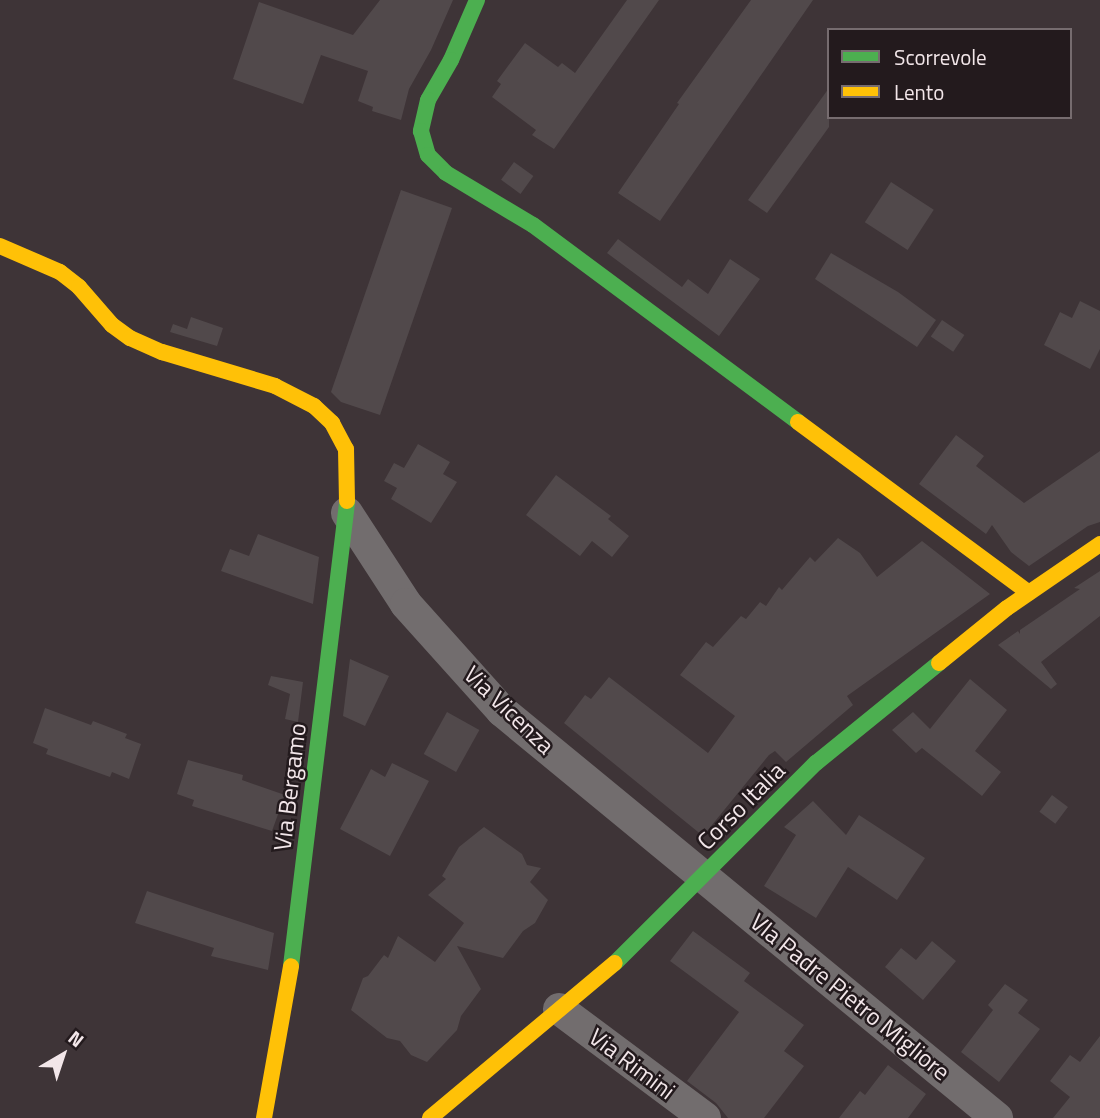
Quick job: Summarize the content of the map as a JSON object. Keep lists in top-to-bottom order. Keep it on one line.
{"streets":{"street":["Via Vicenza","Via Bergamo","Corso Italia","VIa Padre Pietro Migliore","Via Rimini"]},"crossings":[["Via Vicenza","Via Bergamo"],["Via Vicenza","Corso Italia"],["Via Vicenza","VIa Padre Pietro Migliore"],["Corso Italia","VIa Padre Pietro Migliore"],["Corso Italia","Via Rimini"]],"legend":["Scorrevole","Lento"],"north":"top right"}
